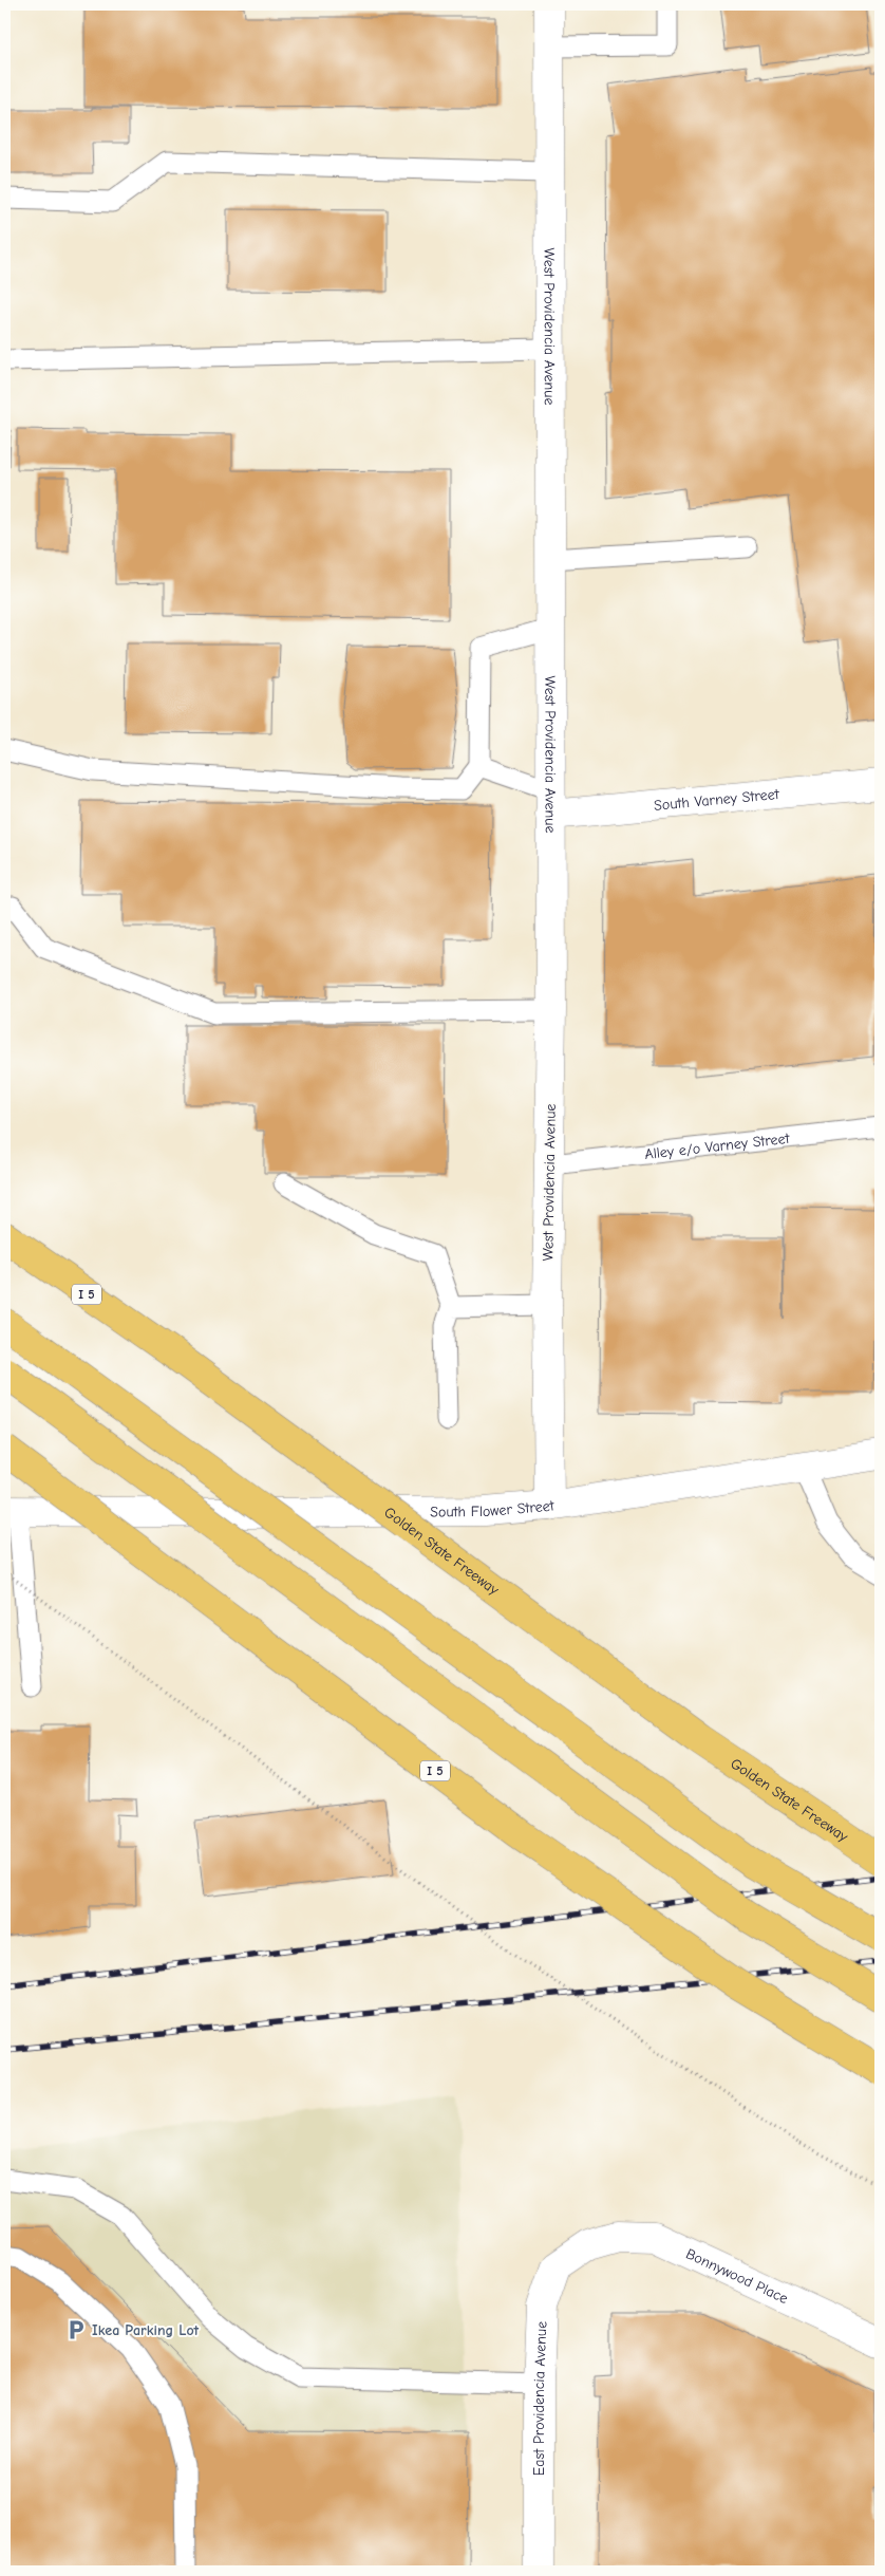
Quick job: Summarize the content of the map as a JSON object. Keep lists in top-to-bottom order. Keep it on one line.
{"streets":{"highway":["I 5","Golden State Freeway"],"street":["West Providencia Avenue","South Varney Street","South Flower Street","Bonnywood Place","East Providencia Avenue"],"lane":["Alley e/o Varney Street"]},"crossings":[["West Providencia Avenue","South Varney Street"],["West Providencia Avenue","Alley e/o Varney Street"],["West Providencia Avenue","South Flower Street"],["Bonnywood Place","East Providencia Avenue"]],"places":{"parking":["Ikea Parking Lot"]}}
